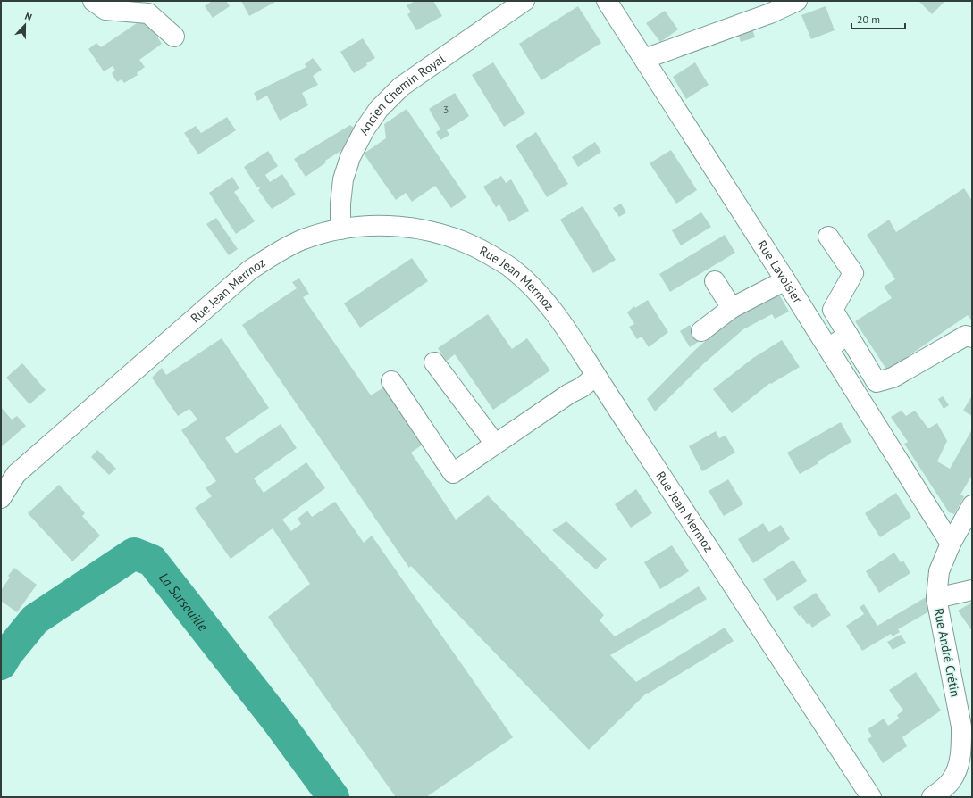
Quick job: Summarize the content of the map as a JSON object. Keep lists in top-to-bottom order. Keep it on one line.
{"streets":{"street":["Ancien Chemin Royal","Rue Lavoisier","Rue Jean Mermoz","Rue André Crétin"]},"crossings":[["Ancien Chemin Royal","Rue Jean Mermoz"],["Rue Lavoisier","Rue André Crétin"]],"water":["La Sarsouille"],"house_numbers":["3"],"scale_bar":"20 m","north":"top"}
